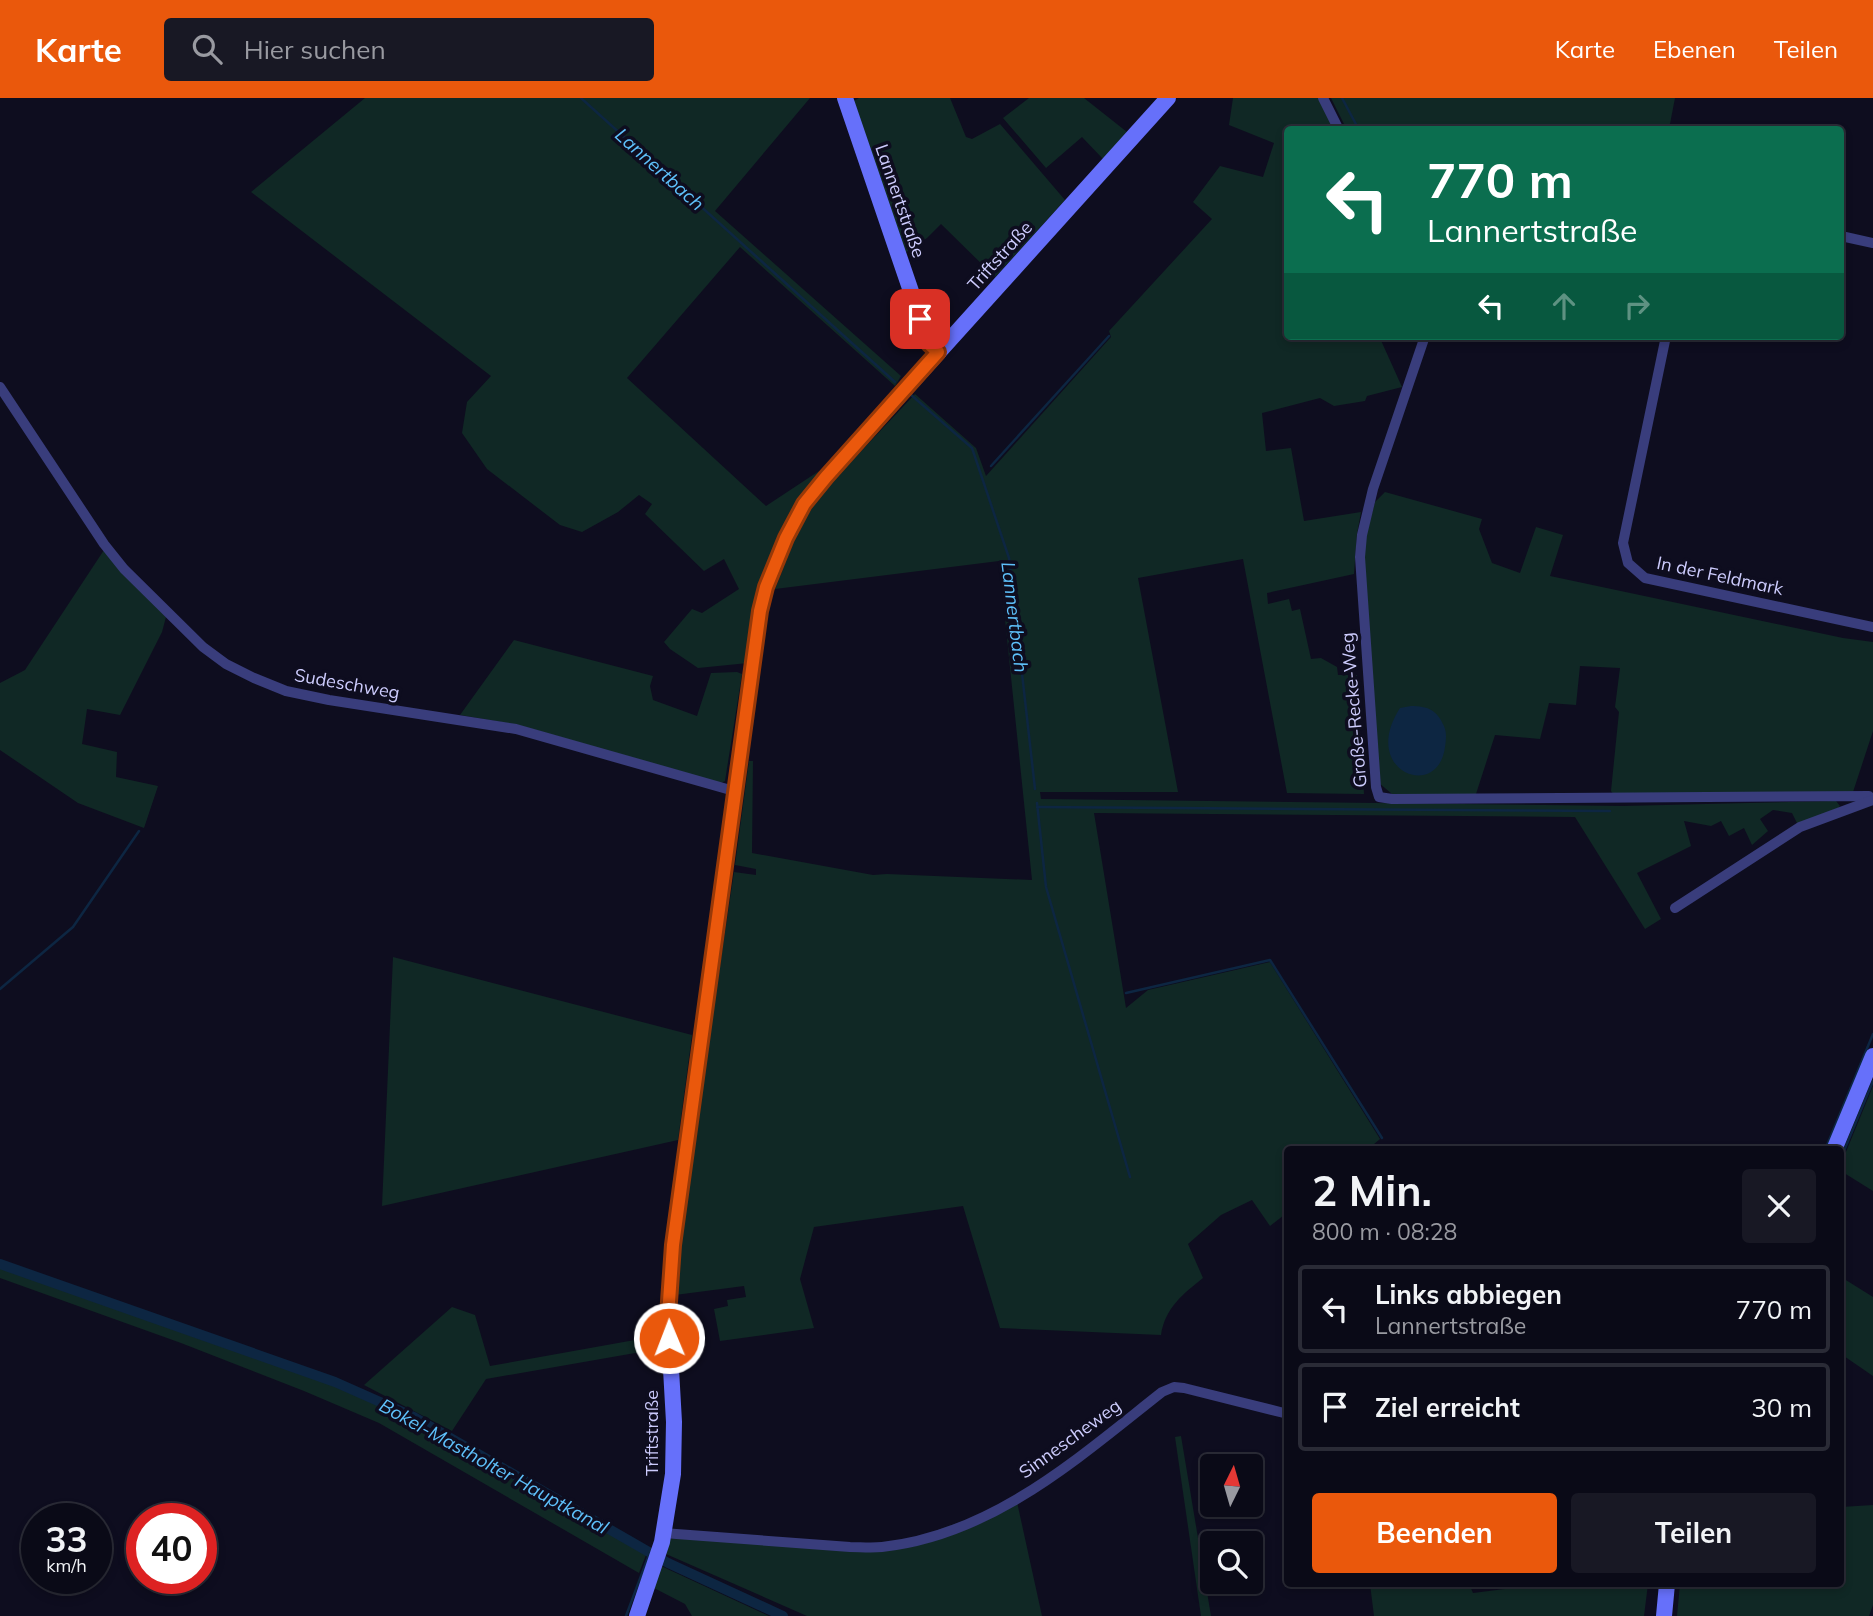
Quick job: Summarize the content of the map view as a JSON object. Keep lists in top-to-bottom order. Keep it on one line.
{"streets":{"street":["Lannertstraße","Triftstraße","In der Feldmark","Sudeschweg","Große-Recke-Weg","Sinnescheweg"]},"crossings":[["Lannertstraße","Triftstraße"],["Triftstraße","Sudeschweg"],["Triftstraße","Sinnescheweg"]],"water":["Lannertbach","Bokel-Mastholter Hauptkanal"],"north":"top","page":{"header":"Karte","search":"Hier suchen","nav":["Karte","Ebenen","Teilen"],"turn":["770 m","Lannertstraße"],"heading":["2 Min.","800 m · 08:28"],"list":[{"name":"Links abbiegen","note":"Lannertstraße","value":"770 m"},{"name":"Ziel erreicht","value":"30 m"}],"buttons":["Beenden","Teilen"],"speed":"33 km/h","limit":"40"}}
